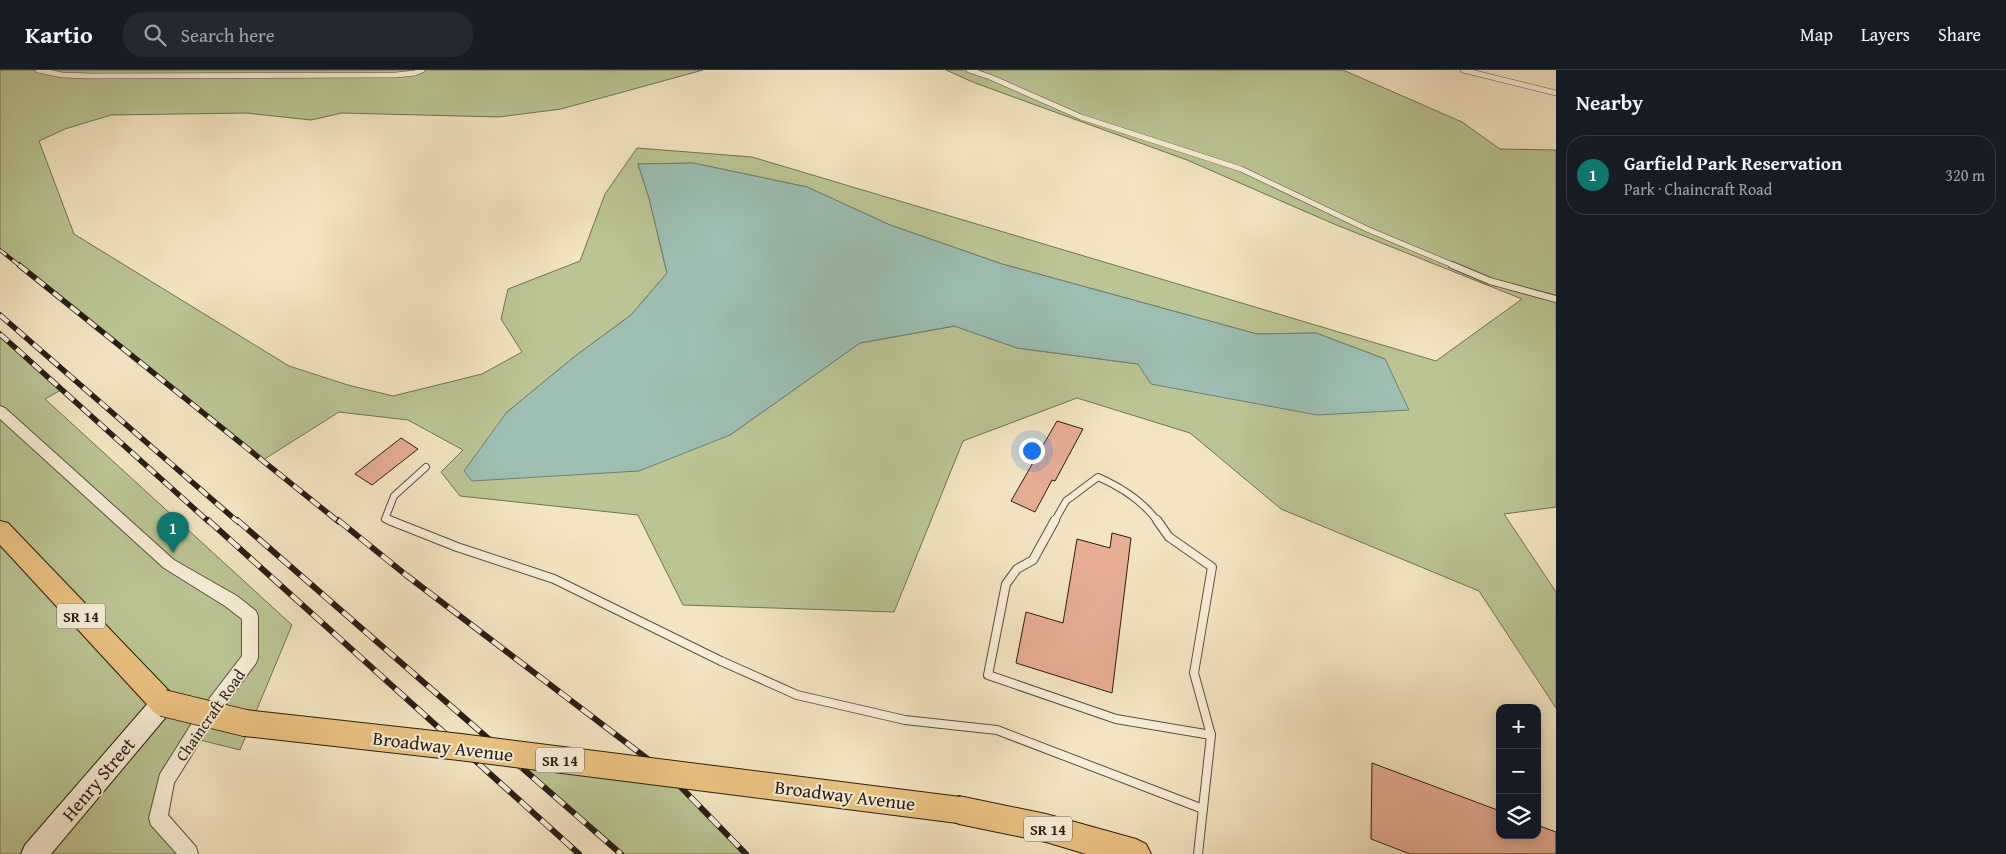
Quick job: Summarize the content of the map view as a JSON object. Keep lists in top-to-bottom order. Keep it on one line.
{"streets":{"main road":["SR 14","Broadway Avenue"],"street":["Chaincraft Road","Henry Street"]},"crossings":[["SR 14","Broadway Avenue"],["SR 14","Henry Street"],["Broadway Avenue","Henry Street"]],"page":{"header":"Kartio","search":"Search here","nav":["Map","Layers","Share"],"heading":"Nearby","list":[{"mark":"1","name":"Garfield Park Reservation","note":"Park · Chaincraft Road","value":"320 m"}],"pins":"1","map_buttons":["+","−"]}}
